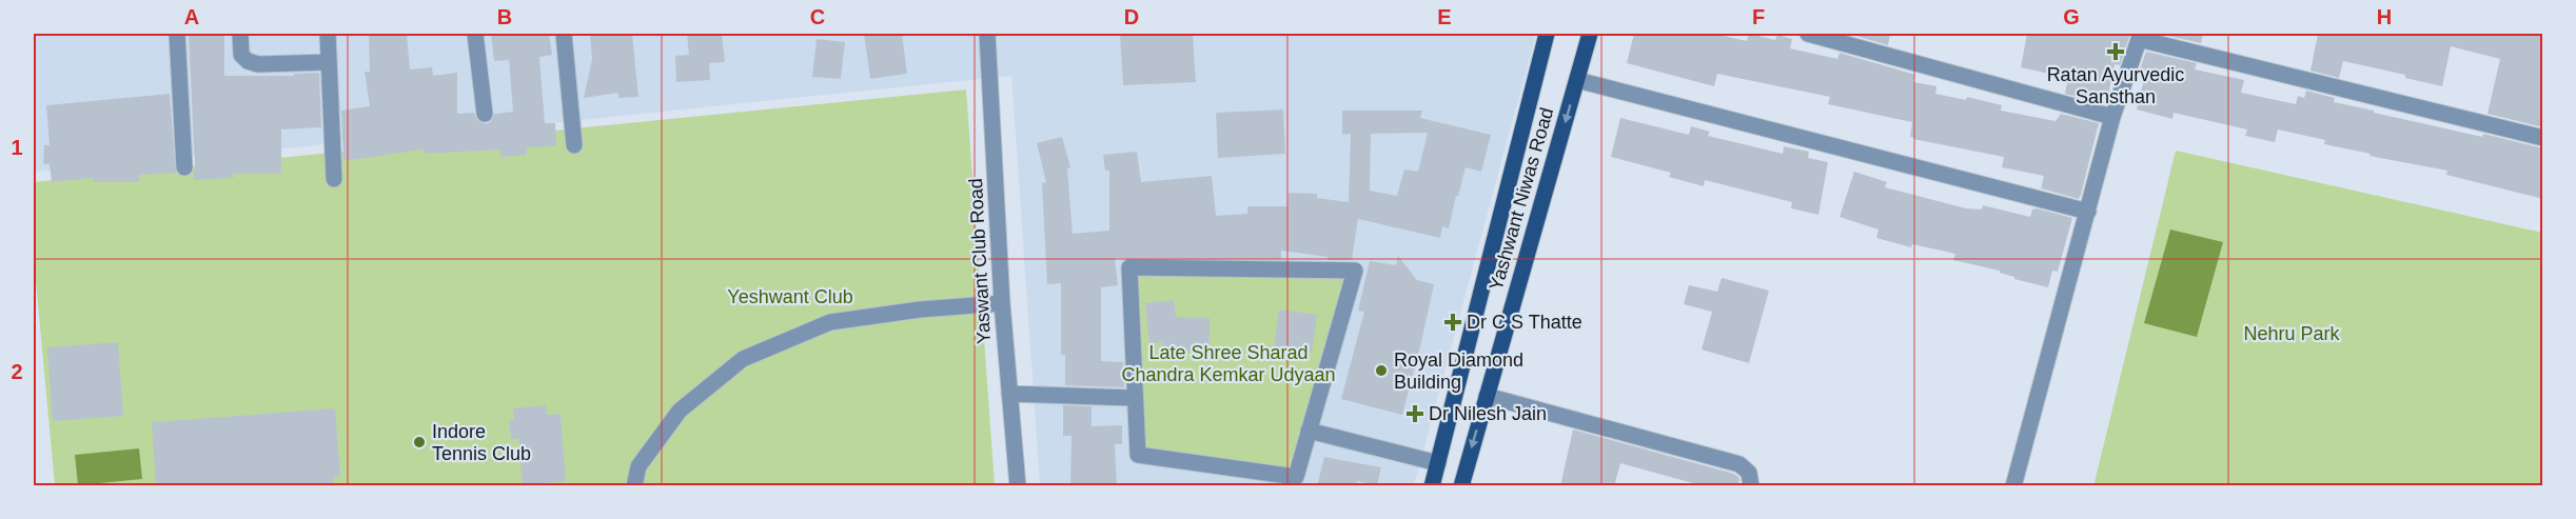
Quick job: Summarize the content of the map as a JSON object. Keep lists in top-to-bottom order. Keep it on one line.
{"streets":{"main road":["Yashwant Niwas Road"],"street":["Yaswant Club Road"]},"parks":["Yeshwant Club","Nehru Park","Late Shree Sharad Chandra Kemkar Udyaan"],"places":{"health":["Ratan Ayurvedic Sansthan","Dr C S Thatte","Dr Nilesh Jain"],"other":["Royal Diamond Building","Indore Tennis Club"]},"grid":{"columns":["A","B","C","D","E","F","G","H"],"rows":["1","2"]}}
